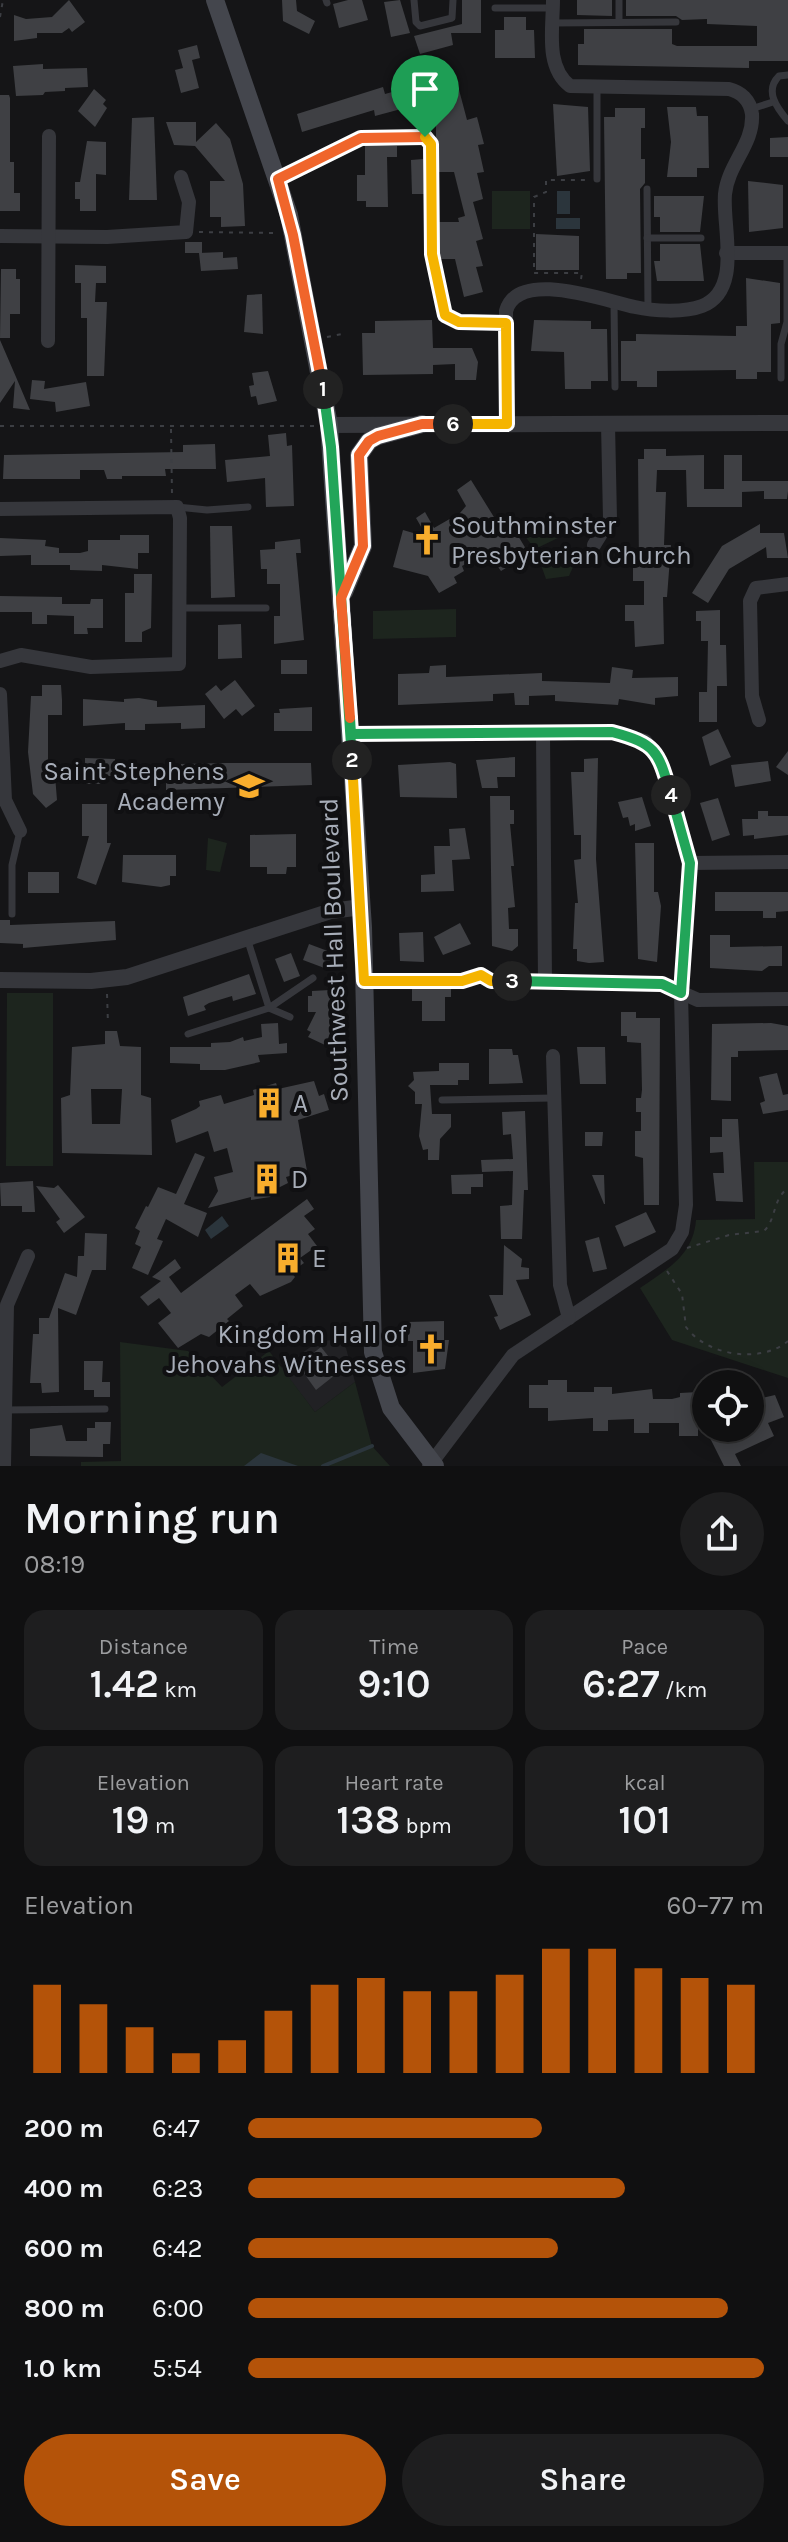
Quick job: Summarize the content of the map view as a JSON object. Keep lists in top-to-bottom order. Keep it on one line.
{"streets":{"main road":["Southwest Hall Boulevard"]},"places":{"church":["Southminster Presbyterian Church","Kingdom Hall of Jehovahs Witnesses"],"school or university":["Saint Stephens Academy"],"building":["A","D","E"]},"page":{"pins":["1","6","2","4","3"],"heading":["Morning run","08:19"],"stats":[["Distance","1.42 km"],["Time","9:10"],["Pace","6:27 /km"],["Elevation","19 m"],["Heart rate","138 bpm"],["kcal","101"]],"chart":["Elevation","60–77 m"],"list":[{"name":"200 m","note":"6:47"},{"name":"400 m","note":"6:23"},{"name":"600 m","note":"6:42"},{"name":"800 m","note":"6:00"},{"name":"1.0 km","note":"5:54"}],"buttons":["Save","Share"]}}
